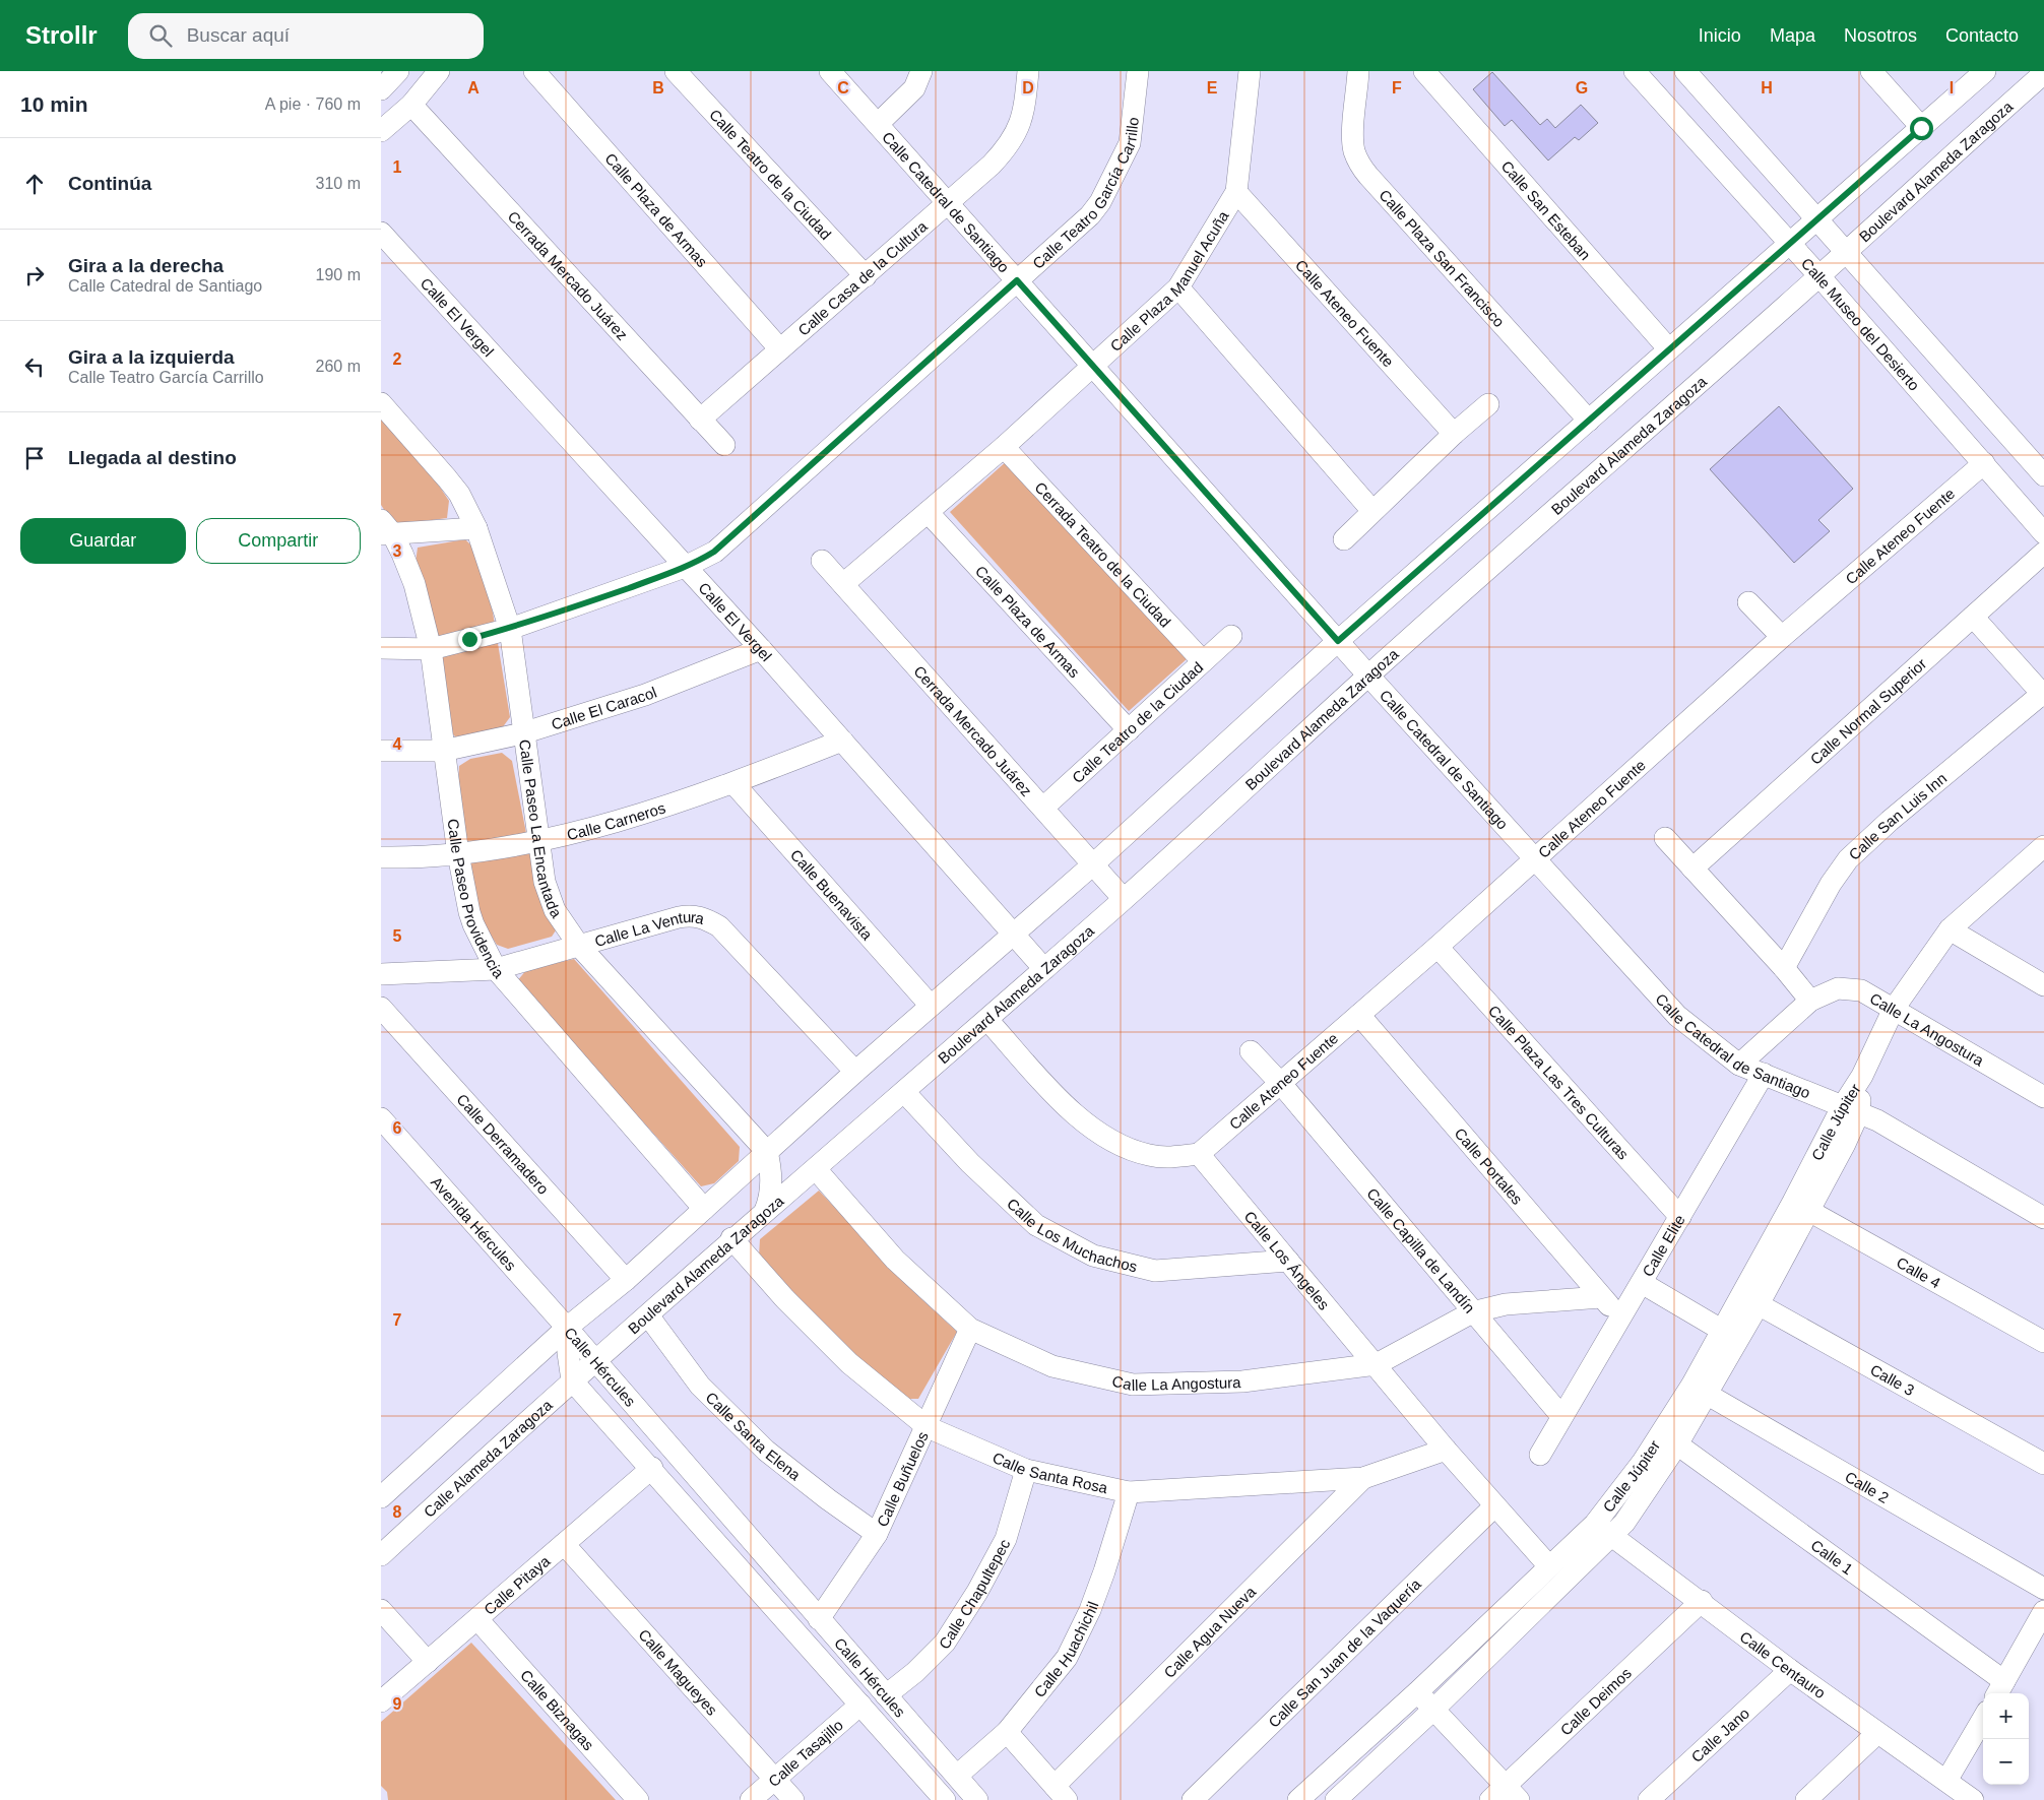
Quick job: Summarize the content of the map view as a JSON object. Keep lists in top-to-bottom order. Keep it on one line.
{"streets":{"street":["Boulevard Alameda Zaragoza","Calle Teatro de la Ciudad","Calle Teatro García Carrillo","Calle Catedral de Santiago","Calle Plaza de Armas","Calle San Esteban","Calle Plaza San Francisco","Cerrada Mercado Juárez","Calle Casa de la Cultura","Calle Plaza Manuel Acuña","Calle Ateneo Fuente","Calle El Vergel","Calle Museo del Desierto","Cerrada Teatro de la Ciudad","Calle El Caracol","Calle Normal Superior","Calle San Luis Inn","Calle Carneros","Calle Paseo La Encantada","Calle Buenavista","Calle Paseo Providencia","Calle La Ventura","Calle La Angostura","Calle Plaza Las Tres Culturas","Calle Júpiter","Calle Derramadero","Calle Portales","Avenida Hércules","Calle Los Muchachos","Calle Elite","Calle Capilla de Landín","Calle Los Ángeles","Calle 4","Calle Hércules","Calle 3","Calle Santa Elena","Calle Alameda Zaragoza","Calle Santa Rosa","Calle Buñuelos","Calle 2","Calle 1","Calle Pitaya","Calle Chapultepec","Calle Agua Nueva","Calle Huachichil","Calle San Juan de la Vaquería","Calle Centauro","Calle Magueyes","Calle Deimos","Calle Biznagas","Calle Jano","Calle Tasajillo"]},"crossings":[["Boulevard Alameda Zaragoza","Calle Catedral de Santiago"],["Boulevard Alameda Zaragoza","Cerrada Mercado Juárez"],["Boulevard Alameda Zaragoza","Calle El Vergel"],["Boulevard Alameda Zaragoza","Calle Museo del Desierto"],["Boulevard Alameda Zaragoza","Calle La Angostura"],["Boulevard Alameda Zaragoza","Calle Los Muchachos"],["Boulevard Alameda Zaragoza","Calle Hércules"],["Boulevard Alameda Zaragoza","Calle Santa Elena"],["Boulevard Alameda Zaragoza","Calle Alameda Zaragoza"],["Boulevard Alameda Zaragoza","Calle Santa Rosa"],["Calle Teatro de la Ciudad","Calle Plaza de Armas"],["Calle Teatro de la Ciudad","Cerrada Mercado Juárez"],["Calle Teatro de la Ciudad","Calle Casa de la Cultura"],["Calle Teatro de la Ciudad","Cerrada Teatro de la Ciudad"],["Calle Teatro García Carrillo","Calle Catedral de Santiago"],["Calle Teatro García Carrillo","Calle El Vergel"],["Calle Teatro García Carrillo","Calle Paseo La Encantada"],["Calle Teatro García Carrillo","Calle Paseo Providencia"],["Calle Catedral de Santiago","Calle Casa de la Cultura"],["Calle Catedral de Santiago","Calle Plaza Manuel Acuña"],["Calle Catedral de Santiago","Calle Ateneo Fuente"],["Calle Catedral de Santiago","Calle La Angostura"],["Calle Catedral de Santiago","Calle Júpiter"],["Calle Catedral de Santiago","Calle Elite"],["Calle Plaza de Armas","Calle Casa de la Cultura"],["Calle Plaza de Armas","Calle Plaza Manuel Acuña"],["Cerrada Mercado Juárez","Calle Casa de la Cultura"],["Cerrada Mercado Juárez","Calle Plaza Manuel Acuña"],["Calle Plaza Manuel Acuña","Calle Ateneo Fuente"],["Calle Plaza Manuel Acuña","Cerrada Teatro de la Ciudad"],["Calle Ateneo Fuente","Calle Museo del Desierto"],["Calle Ateneo Fuente","Calle Plaza Las Tres Culturas"],["Calle Ateneo Fuente","Calle Portales"],["Calle Ateneo Fuente","Calle Capilla de Landín"],["Calle Ateneo Fuente","Calle Los Ángeles"],["Calle El Vergel","Calle El Caracol"],["Calle El Vergel","Calle Carneros"],["Calle El Caracol","Calle Paseo La Encantada"],["Calle El Caracol","Calle Paseo Providencia"],["Calle Carneros","Calle Paseo La Encantada"],["Calle Carneros","Calle Buenavista"],["Calle Carneros","Calle Paseo Providencia"],["Calle Paseo La Encantada","Calle La Ventura"],["Calle Paseo Providencia","Calle La Ventura"],["Calle La Angostura","Calle Júpiter"],["Calle La Angostura","Calle Portales"],["Calle La Angostura","Calle Capilla de Landín"],["Calle La Angostura","Calle Los Ángeles"],["Calle La Angostura","Calle Buñuelos"],["Calle Plaza Las Tres Culturas","Calle Elite"],["Calle Júpiter","Calle Los Ángeles"],["Calle Júpiter","Calle 4"],["Calle Júpiter","Calle 3"],["Calle Júpiter","Calle 2"],["Calle Júpiter","Calle 1"],["Calle Júpiter","Calle Centauro"],["Calle Portales","Calle Elite"],["Avenida Hércules","Calle Hércules"],["Calle Los Muchachos","Calle Los Ángeles"],["Calle Elite","Calle Capilla de Landín"],["Calle Los Ángeles","Calle Santa Rosa"],["Calle Los Ángeles","Calle San Juan de la Vaquería"],["Calle Hércules","Calle Alameda Zaragoza"],["Calle Hércules","Calle Buñuelos"],["Calle Hércules","Calle Pitaya"],["Calle Hércules","Calle Chapultepec"],["Calle Hércules","Calle Huachichil"],["Calle Hércules","Calle Tasajillo"],["Calle Santa Elena","Calle Buñuelos"],["Calle Santa Rosa","Calle Buñuelos"],["Calle Santa Rosa","Calle Chapultepec"],["Calle Santa Rosa","Calle Agua Nueva"],["Calle Santa Rosa","Calle Huachichil"],["Calle Pitaya","Calle Magueyes"],["Calle Pitaya","Calle Biznagas"],["Calle Centauro","Calle Deimos"],["Calle Centauro","Calle Jano"],["Calle Magueyes","Calle Tasajillo"]],"page":{"header":"Strollr","search":"Buscar aquí","nav":["Inicio","Mapa","Nosotros","Contacto"],"heading":["10 min","A pie · 760 m"],"list":[["Continúa","310 m"],["Gira a la derecha","Calle Catedral de Santiago","190 m"],["Gira a la izquierda","Calle Teatro García Carrillo","260 m"],"Llegada al destino"],"buttons":["Guardar","Compartir"],"map_buttons":["+","−"]},"grid":{"columns":["A","B","C","D","E","F","G","H","I"],"rows":["1","2","3","4","5","6","7","8","9"]}}
